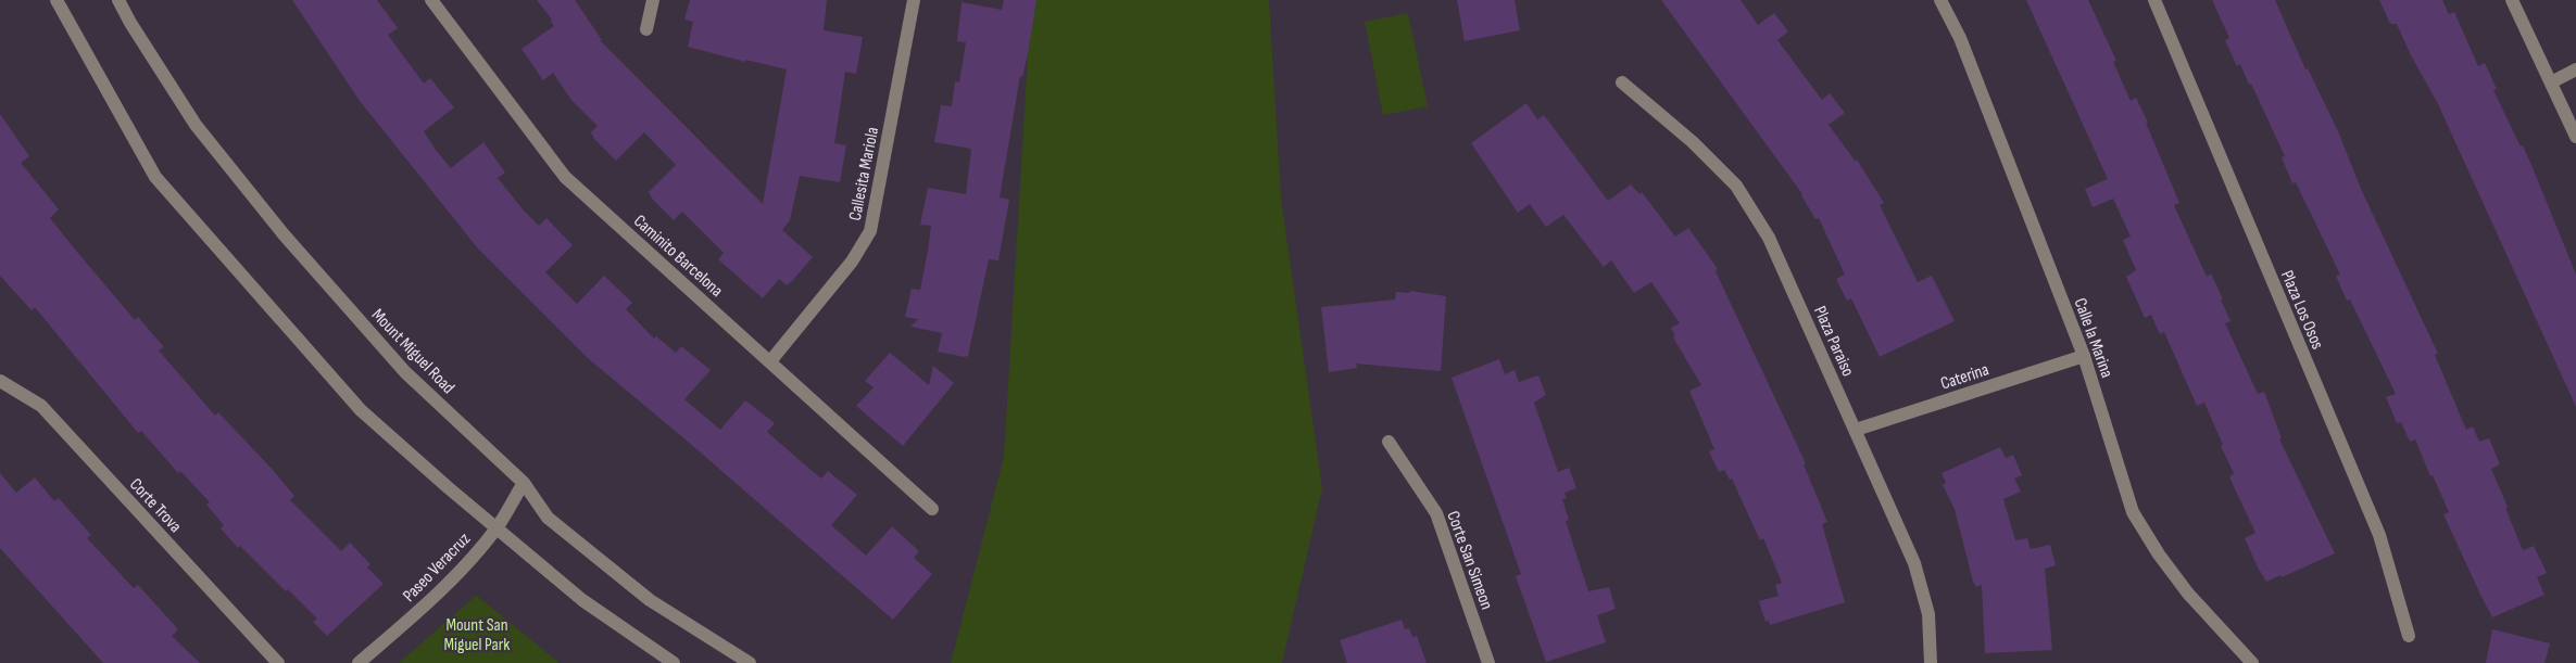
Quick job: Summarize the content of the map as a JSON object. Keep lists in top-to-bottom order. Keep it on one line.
{"streets":{"street":["Callesita Mariola","Caminito Barcelona","Plaza Los Osos","Calle la Marina","Plaza Paraiso","Mount Miguel Road","Caterina","Corte Trova","Corte San Simeon","Paseo Veracruz"]},"crossings":[["Callesita Mariola","Caminito Barcelona"],["Calle la Marina","Caterina"],["Plaza Paraiso","Caterina"],["Mount Miguel Road","Paseo Veracruz"]],"parks":["Mount San Miguel Park"]}
